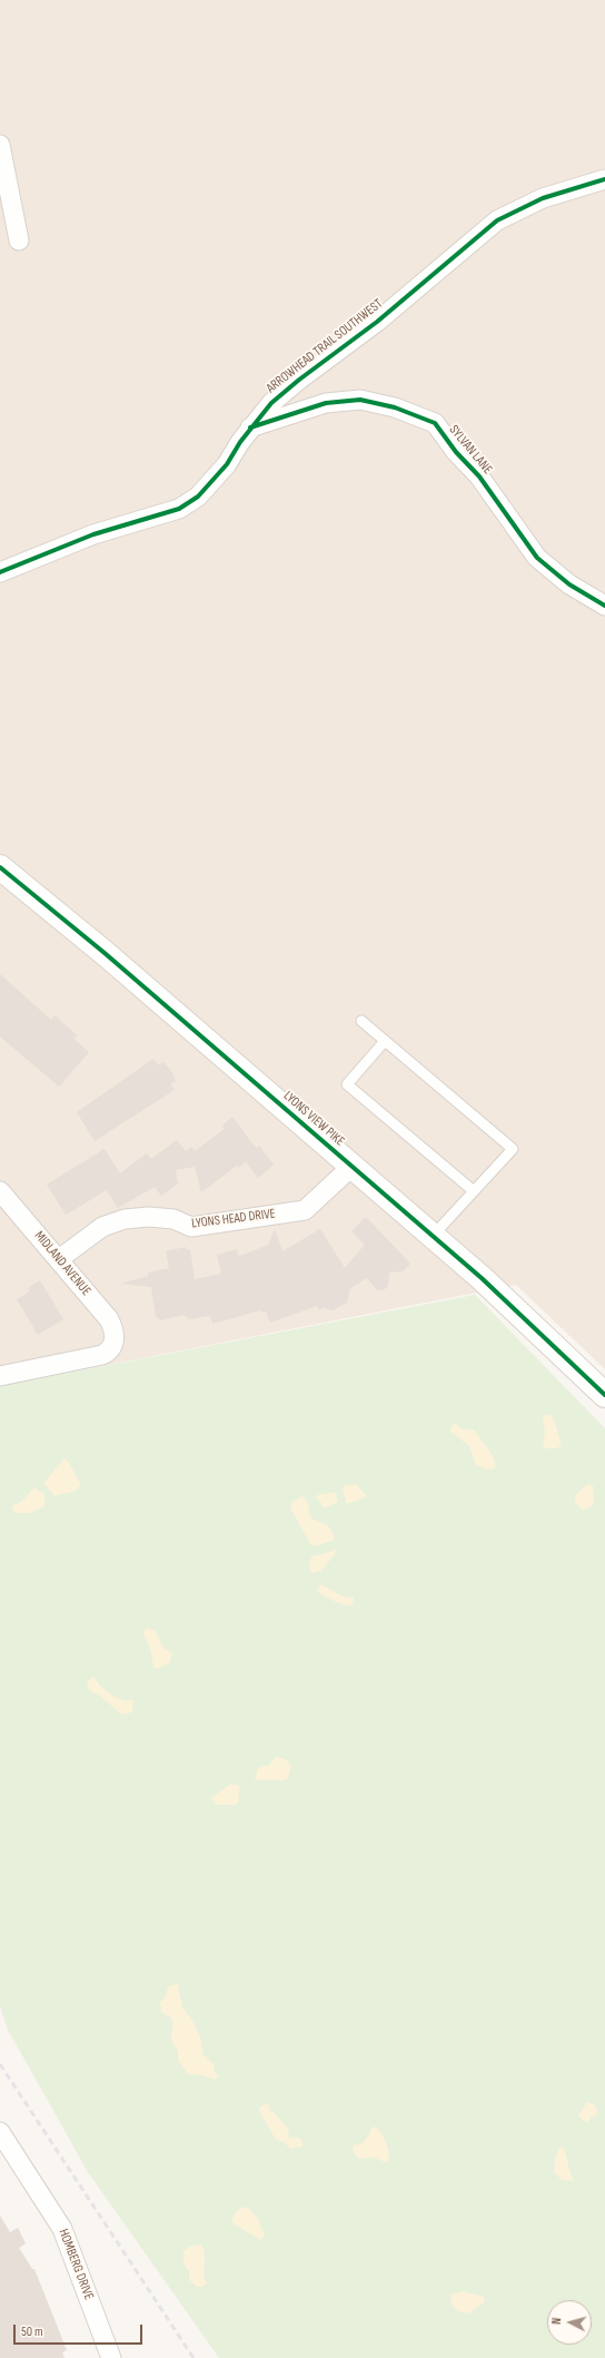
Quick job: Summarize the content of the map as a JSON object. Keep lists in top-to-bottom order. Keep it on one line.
{"streets":{"street":["ARROWHEAD TRAIL SOUTHWEST","SYLVAN LANE","LYONS VIEW PIKE","LYONS HEAD DRIVE","MIDLAND AVENUE","HOMBERG DRIVE"]},"crossings":[["ARROWHEAD TRAIL SOUTHWEST","SYLVAN LANE"],["LYONS VIEW PIKE","LYONS HEAD DRIVE"],["LYONS HEAD DRIVE","MIDLAND AVENUE"]],"scale_bar":"50 m","north":"left"}
